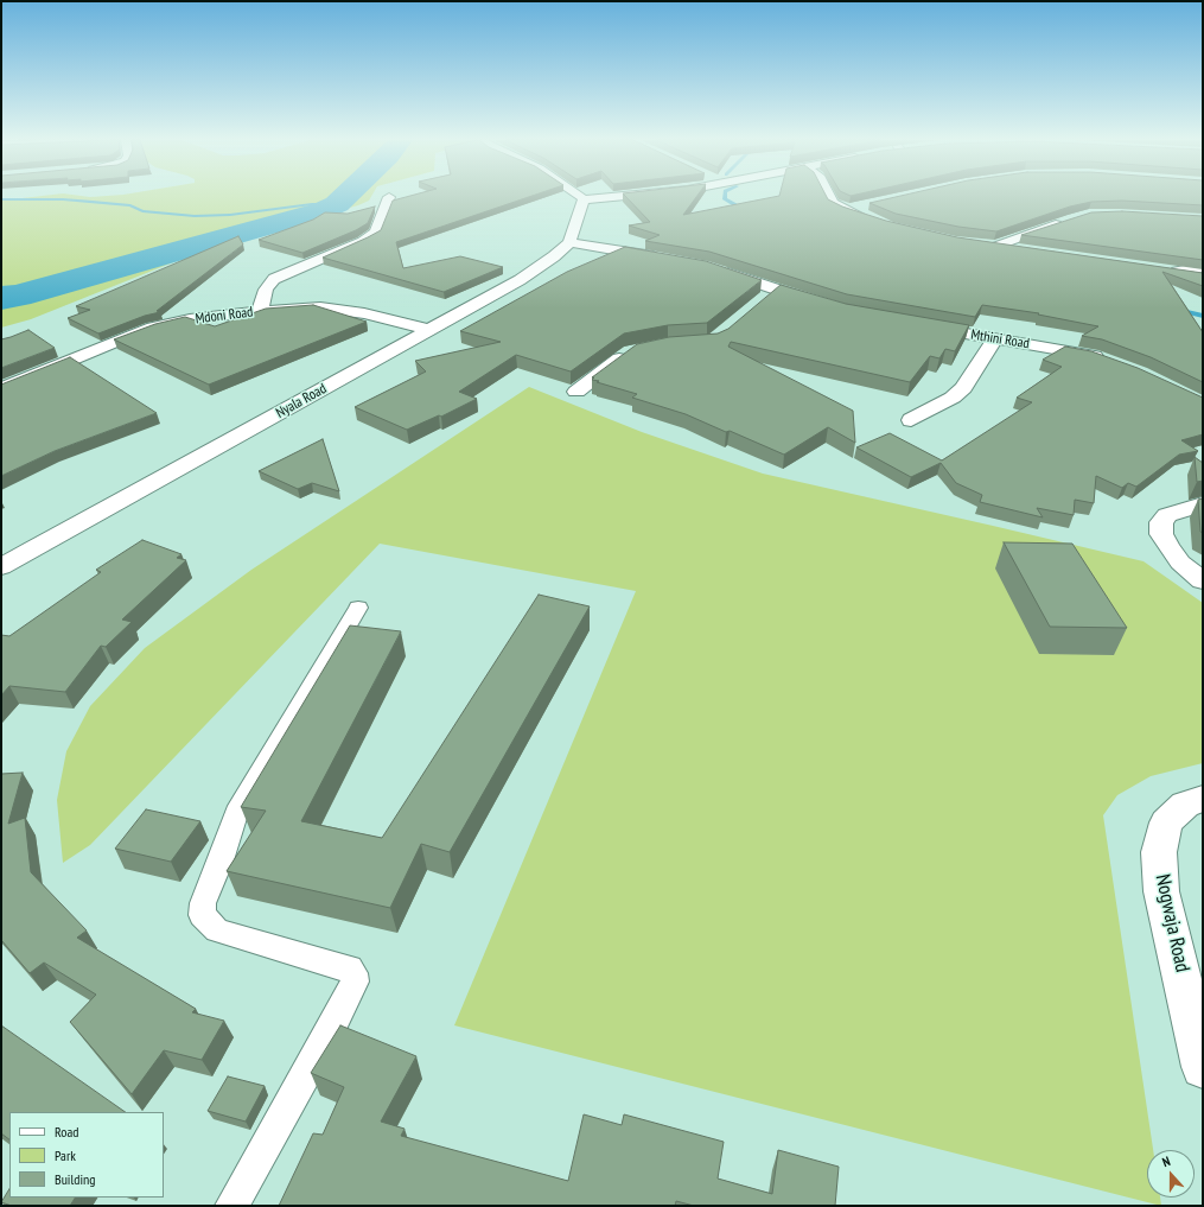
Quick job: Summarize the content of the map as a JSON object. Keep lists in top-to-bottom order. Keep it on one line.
{"streets":{"street":["Mdoni Road","Mthini Road","Nyala Road","Nogwaja Road"]},"crossings":[["Mdoni Road","Nyala Road"]],"legend":["Road","Park","Building"],"north":"top"}
